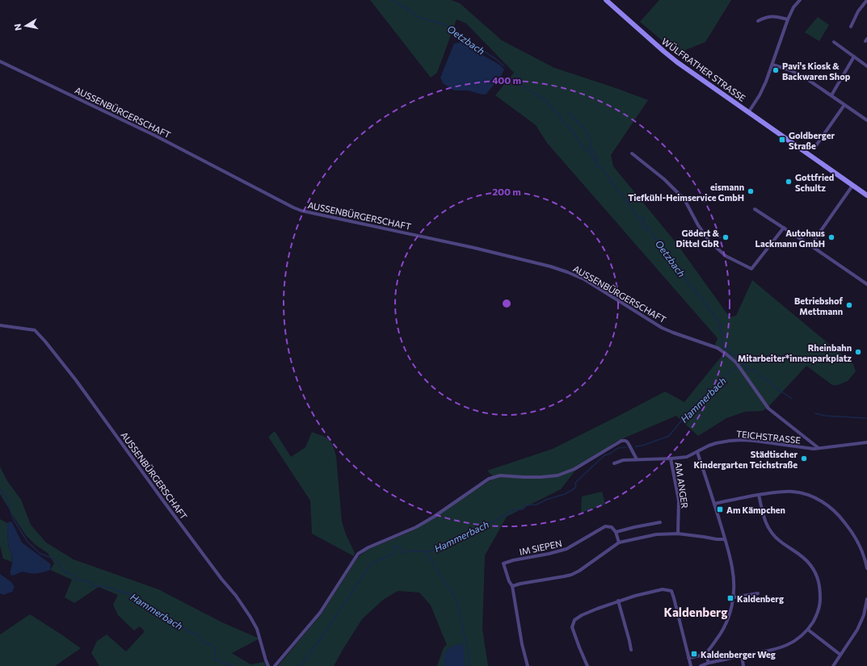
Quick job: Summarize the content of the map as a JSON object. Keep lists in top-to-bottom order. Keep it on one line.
{"streets":{"main road":["WÜLFRATHER STRASSE"],"street":["AUSSENBÜRGERSCHAFT","TEICHSTRASSE","AM ANGER","IM SIEPEN"]},"crossings":[["AUSSENBÜRGERSCHAFT","TEICHSTRASSE"],["TEICHSTRASSE","AM ANGER"]],"districts":["Kaldenberg"],"water":["Oetzbach","Hammerbach"],"places":{"other":["Pavi's Kiosk & Backwaren Shop","Gottfried Schultz","eismann Tiefkühl-Heimservice GmbH","Gödert & Dittel GbR","Autohaus Lackmann GmbH","Betriebshof Mettmann","Rheinbahn Mitarbeiter*innenparkplatz","Städtischer Kindergarten Teichstraße"],"transit":["Goldberger Straße","Am Kämpchen","Kaldenberg","Kaldenberger Weg"]},"north":"left","rings":["400 m","200 m"]}
